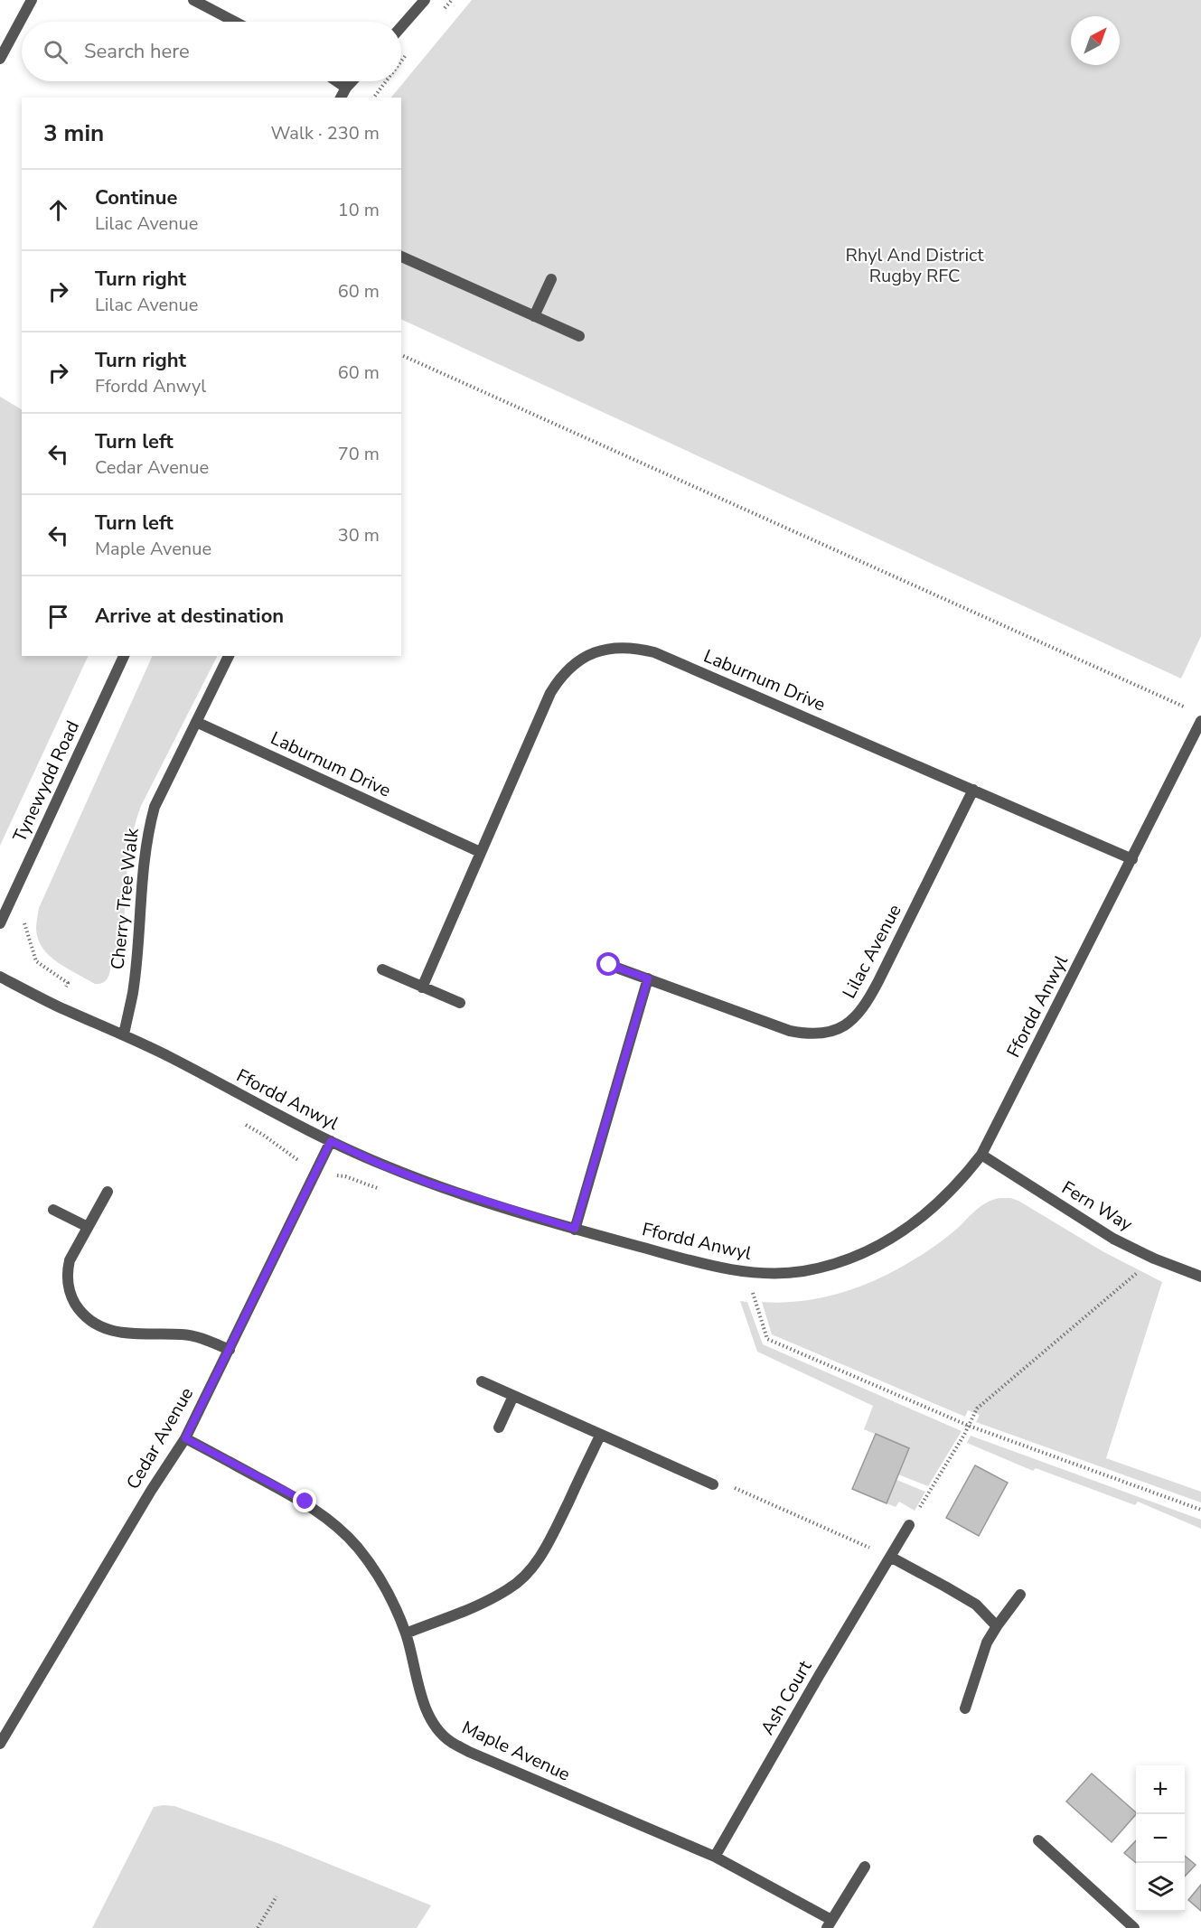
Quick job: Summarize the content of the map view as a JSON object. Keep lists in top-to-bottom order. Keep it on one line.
{"streets":{"street":["Laburnum Drive","Tynewydd Road","Cherry Tree Walk","Lilac Avenue","Ffordd Anwyl","Fern Way","Cedar Avenue","Ash Court","Maple Avenue"]},"crossings":[["Laburnum Drive","Cherry Tree Walk"],["Laburnum Drive","Lilac Avenue"],["Laburnum Drive","Ffordd Anwyl"],["Cherry Tree Walk","Ffordd Anwyl"],["Ffordd Anwyl","Fern Way"],["Ffordd Anwyl","Cedar Avenue"],["Cedar Avenue","Maple Avenue"],["Ash Court","Maple Avenue"]],"parks":["Rhyl And District Rugby RFC"],"north":"top right","page":{"search":"Search here","heading":["3 min","Walk · 230 m"],"list":[["Continue","Lilac Avenue","10 m"],["Turn right","Lilac Avenue","60 m"],["Turn right","Ffordd Anwyl","60 m"],["Turn left","Cedar Avenue","70 m"],["Turn left","Maple Avenue","30 m"],"Arrive at destination"],"map_buttons":["+","−"]}}
